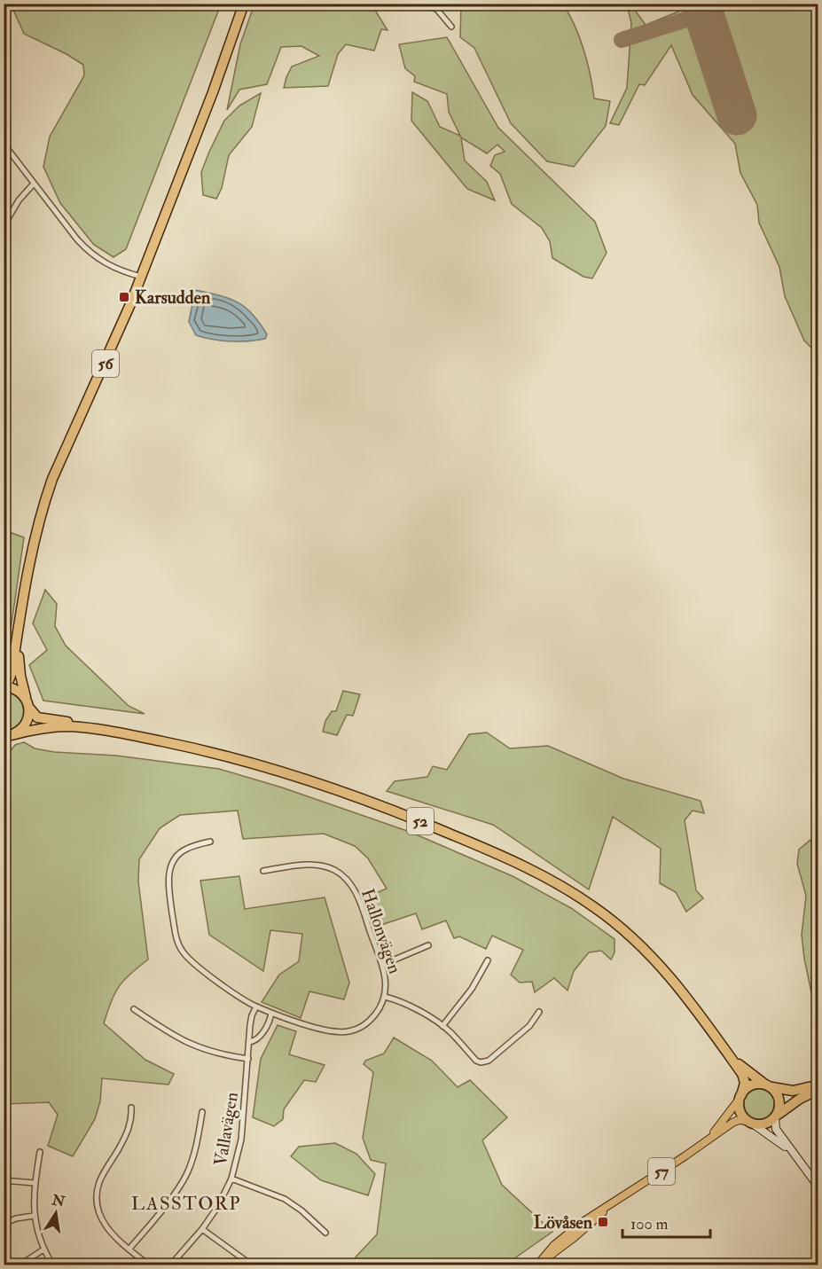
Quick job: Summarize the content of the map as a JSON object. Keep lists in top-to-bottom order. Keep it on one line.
{"streets":{"highway":["56","52"],"main road":["57"],"street":["Hallonvägen","Vallavägen"]},"crossings":[["56","52"],["52","57"],["Hallonvägen","Vallavägen"]],"districts":["LASSTORP"],"places":{"transit":["Karsudden","Lövåsen"]},"scale_bar":"100 m","north":"top"}
